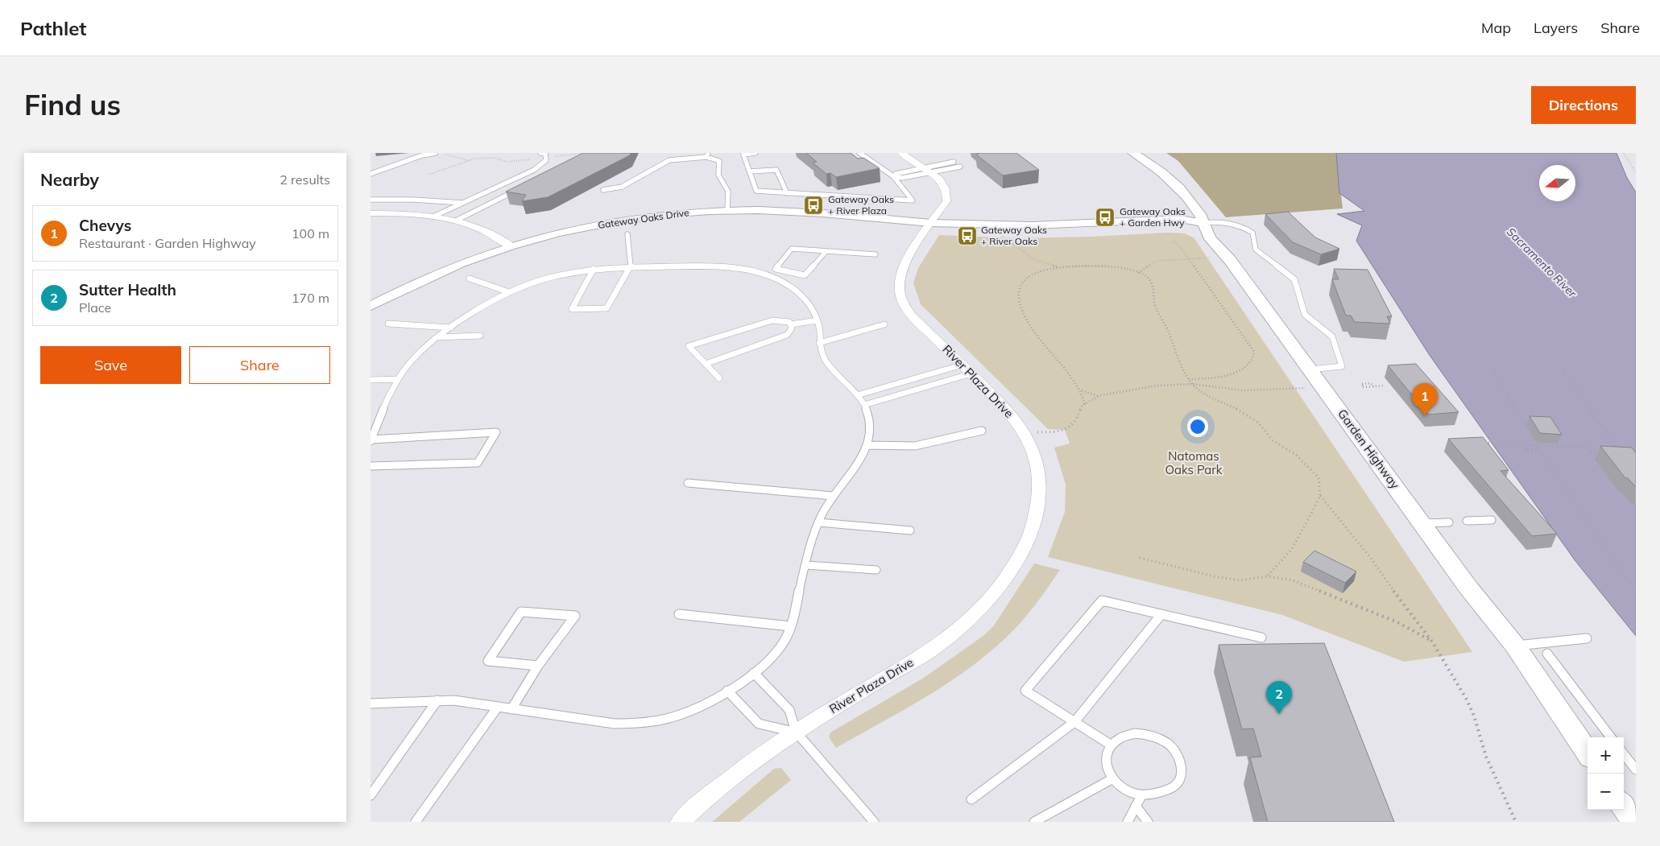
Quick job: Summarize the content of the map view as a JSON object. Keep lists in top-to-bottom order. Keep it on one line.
{"streets":{"main road":["Garden Highway"],"street":["Gateway Oaks Drive","River Plaza Drive"]},"crossings":[["Gateway Oaks Drive","River Plaza Drive"],["Gateway Oaks Drive","Garden Highway"]],"water":["Sacramento River"],"parks":["Natomas Oaks Park"],"places":{"bus stop":["Gateway Oaks + River Plaza","Gateway Oaks + Garden Hwy","Gateway Oaks + River Oaks"]},"north":"left","page":{"header":"Pathlet","nav":["Map","Layers","Share"],"buttons":["Directions",["Save","Share"]],"title":"Find us","heading":["Nearby","2 results"],"list":[{"mark":"1","name":"Chevys","note":"Restaurant · Garden Highway","value":"100 m"},{"mark":"2","name":"Sutter Health","note":"Place","value":"170 m"}],"pins":["1","2"],"map_buttons":["+","−"]}}
